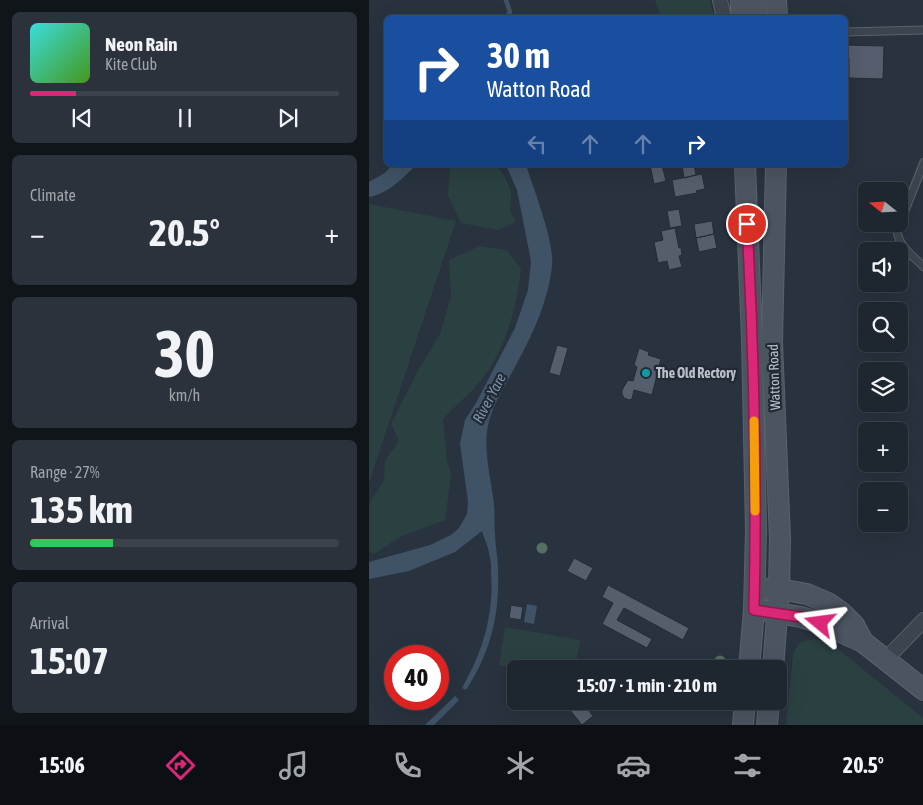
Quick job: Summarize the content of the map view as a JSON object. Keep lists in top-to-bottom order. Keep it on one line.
{"streets":{"main road":["Watton Road"]},"water":["River Yare"],"places":["The Old Rectory"],"north":"left","page":{"turn":["30 m","Watton Road"],"song":["Neon Rain","Kite Club"],"tile":["Climate",["30","km/h"],["Range · 27%","135 km"],["Arrival","15:07"]],"map_buttons":["+","−"],"heat":["−","20.5°","+"],"limit":"40","trip":"15:07 · 1 min · 210 m","tabs":["15:06","20.5°"]}}
